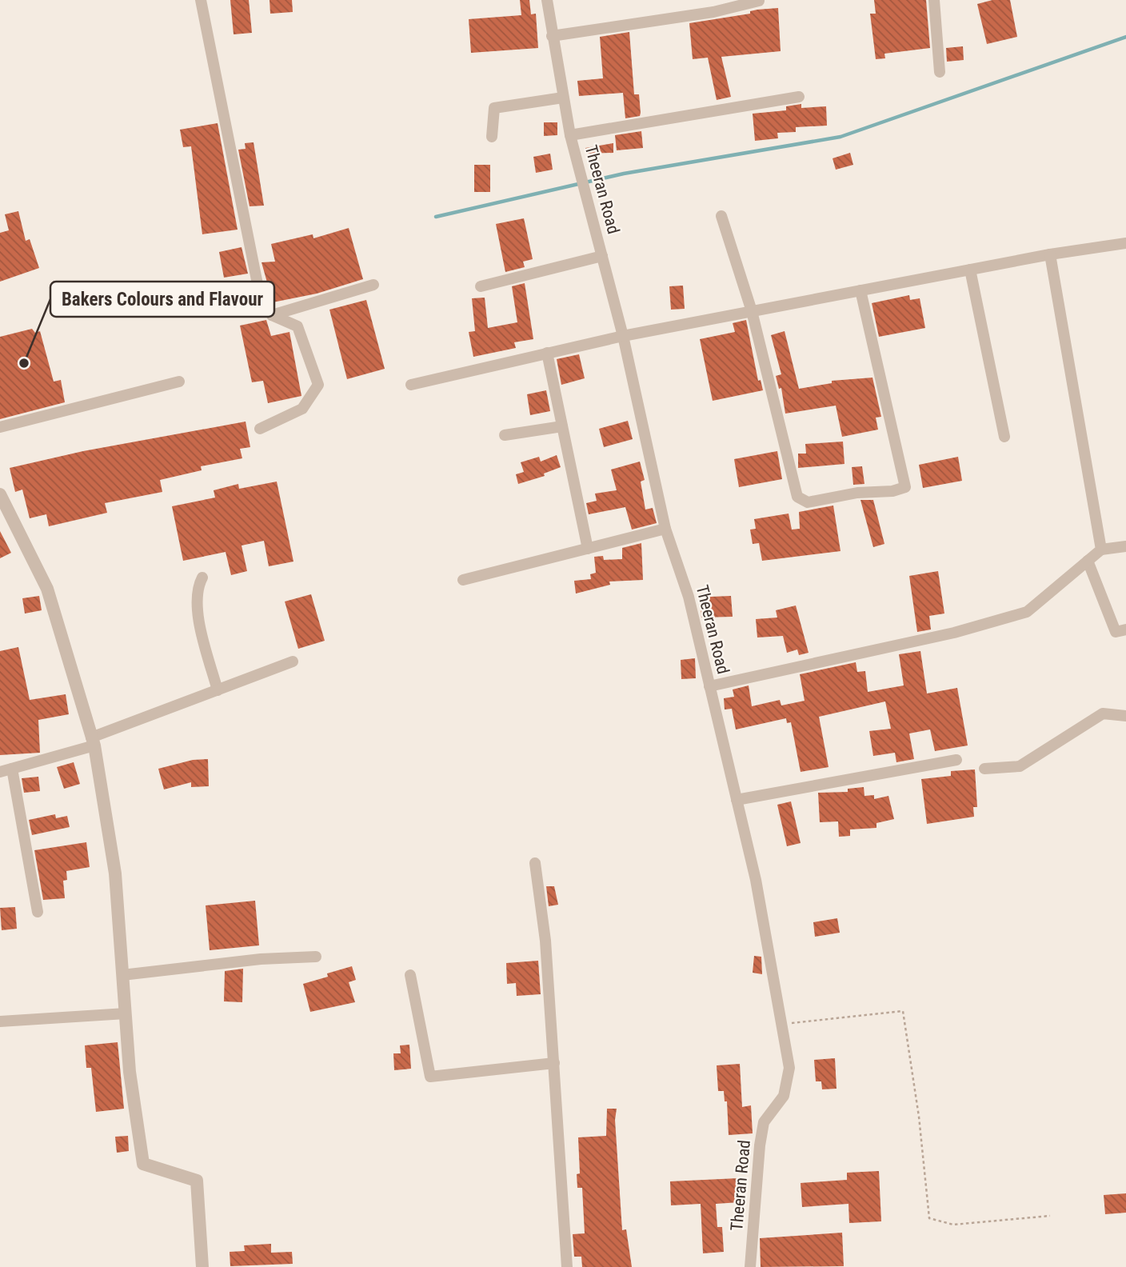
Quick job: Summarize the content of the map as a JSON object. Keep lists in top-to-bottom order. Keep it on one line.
{"streets":{"street":["Theeran Road"]},"places":["Bakers Colours and Flavour"]}
